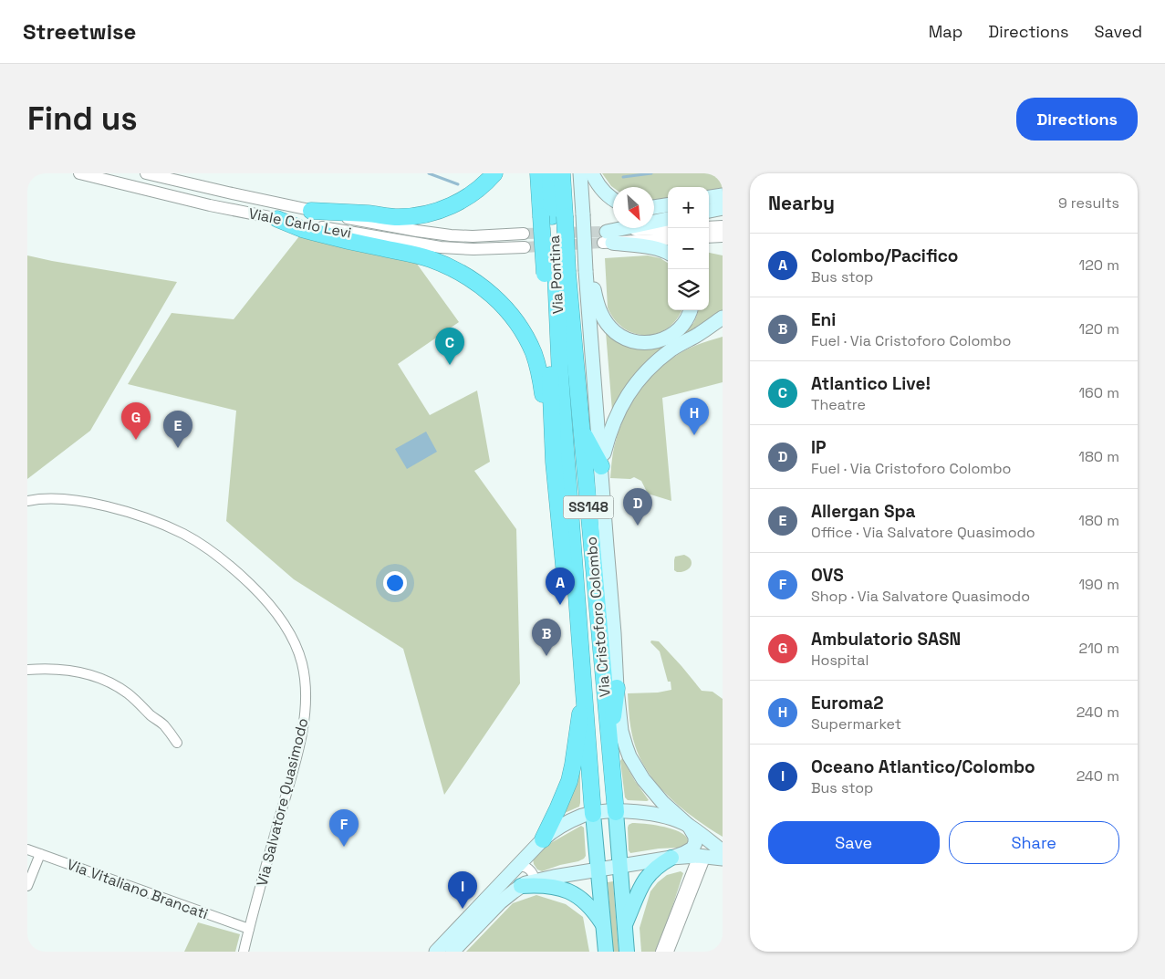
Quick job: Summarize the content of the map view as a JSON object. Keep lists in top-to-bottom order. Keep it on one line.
{"streets":{"highway":["Via Pontina","SS148","Via Cristoforo Colombo"],"street":["Viale Carlo Levi","Via Salvatore Quasimodo","Via Vitaliano Brancati"]},"crossings":[["Via Pontina","Via Cristoforo Colombo"],["Via Salvatore Quasimodo","Via Vitaliano Brancati"]],"north":"bottom right","page":{"header":"Streetwise","nav":["Map","Directions","Saved"],"buttons":["Directions",["Save","Share"]],"title":"Find us","heading":["Nearby","9 results"],"map_buttons":["+","−"],"list":[{"mark":"A","name":"Colombo/Pacifico","note":"Bus stop","value":"120 m"},{"mark":"B","name":"Eni","note":"Fuel · Via Cristoforo Colombo","value":"120 m"},{"mark":"C","name":"Atlantico Live!","note":"Theatre","value":"160 m"},{"mark":"D","name":"IP","note":"Fuel · Via Cristoforo Colombo","value":"180 m"},{"mark":"E","name":"Allergan Spa","note":"Office · Via Salvatore Quasimodo","value":"180 m"},{"mark":"F","name":"OVS","note":"Shop · Via Salvatore Quasimodo","value":"190 m"},{"mark":"G","name":"Ambulatorio SASN","note":"Hospital","value":"210 m"},{"mark":"H","name":"Euroma2","note":"Supermarket","value":"240 m"},{"mark":"I","name":"Oceano Atlantico/Colombo","note":"Bus stop","value":"240 m"}],"pins":["C","H","G","E","D","A","B","F","I"]}}
